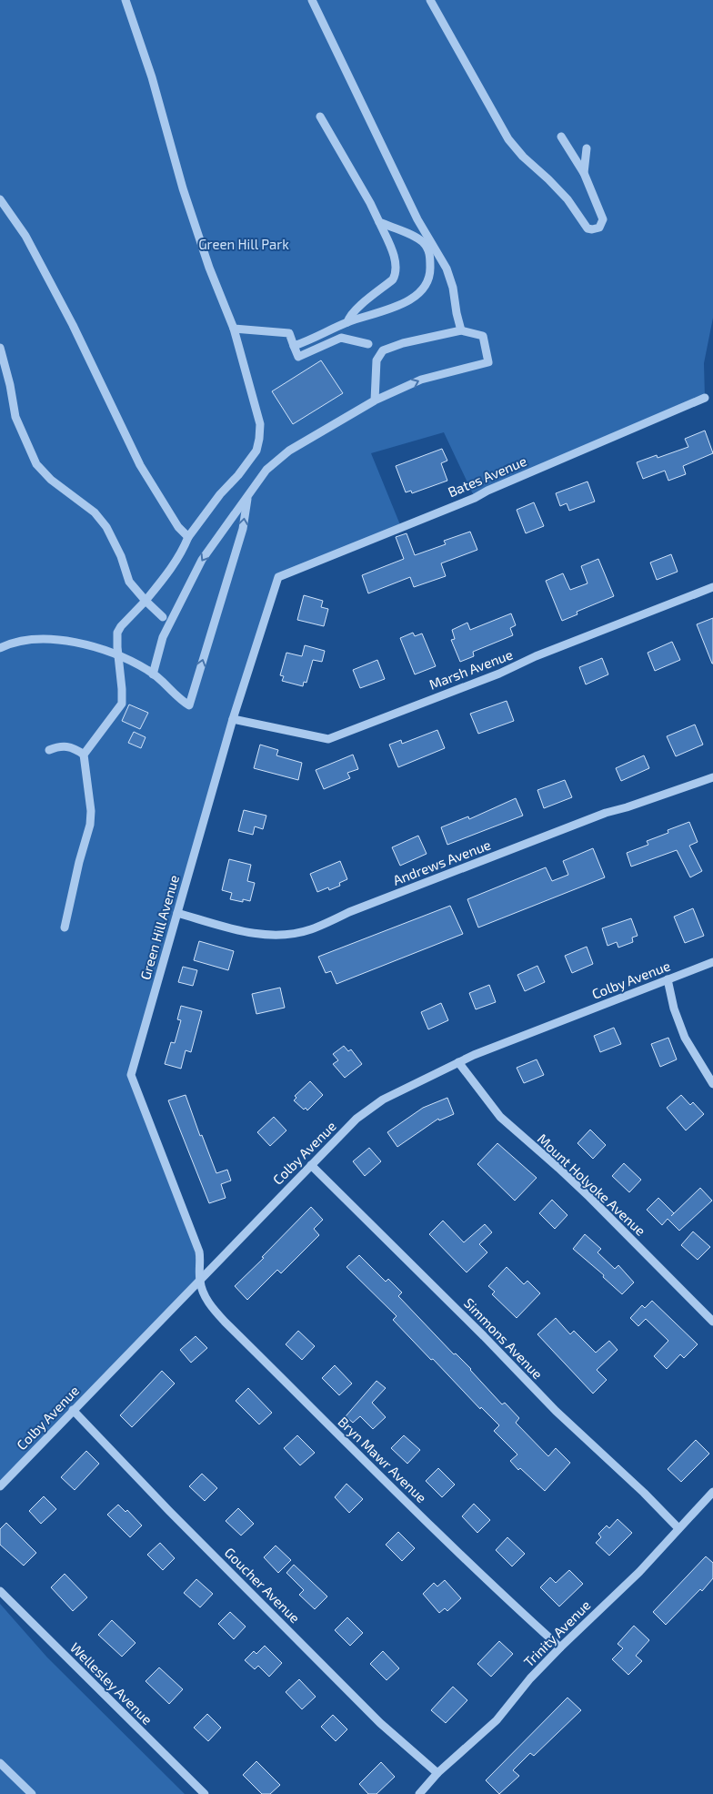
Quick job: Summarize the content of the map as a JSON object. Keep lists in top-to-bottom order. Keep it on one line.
{"streets":{"street":["Bates Avenue","Marsh Avenue","Andrews Avenue","Green Hill Avenue","Colby Avenue","Mount Holyoke Avenue","Simmons Avenue","Bryn Mawr Avenue","Goucher Avenue","Trinity Avenue","Wellesley Avenue"]},"crossings":[["Bates Avenue","Green Hill Avenue"],["Marsh Avenue","Green Hill Avenue"],["Andrews Avenue","Green Hill Avenue"],["Green Hill Avenue","Colby Avenue"],["Green Hill Avenue","Bryn Mawr Avenue"],["Colby Avenue","Mount Holyoke Avenue"],["Colby Avenue","Simmons Avenue"],["Colby Avenue","Bryn Mawr Avenue"],["Colby Avenue","Goucher Avenue"],["Simmons Avenue","Trinity Avenue"],["Bryn Mawr Avenue","Trinity Avenue"],["Goucher Avenue","Trinity Avenue"]],"parks":["Green Hill Park"]}
